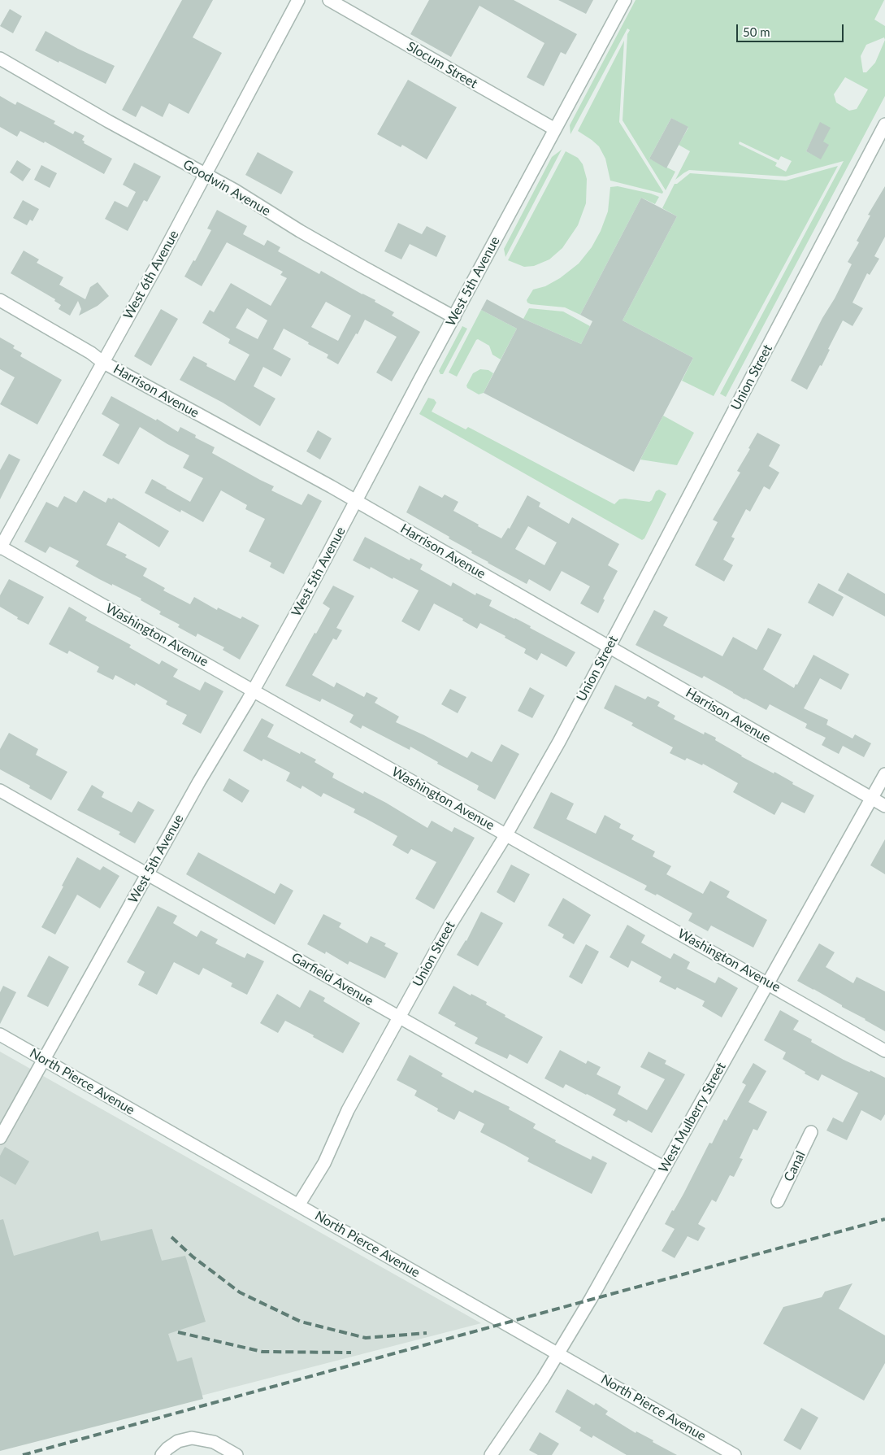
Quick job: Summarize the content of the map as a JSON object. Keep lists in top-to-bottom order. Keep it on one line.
{"streets":{"street":["Slocum Street","Goodwin Avenue","West 6th Avenue","West 5th Avenue","Union Street","Harrison Avenue","Washington Avenue","Garfield Avenue","North Pierce Avenue","West Mulberry Street","Canal"]},"crossings":[["Slocum Street","West 5th Avenue"],["Goodwin Avenue","West 6th Avenue"],["Goodwin Avenue","West 5th Avenue"],["West 6th Avenue","Harrison Avenue"],["West 6th Avenue","Washington Avenue"],["West 5th Avenue","Harrison Avenue"],["West 5th Avenue","Washington Avenue"],["West 5th Avenue","Garfield Avenue"],["West 5th Avenue","North Pierce Avenue"],["Union Street","Harrison Avenue"],["Union Street","Washington Avenue"],["Union Street","Garfield Avenue"],["Union Street","North Pierce Avenue"],["Harrison Avenue","West Mulberry Street"],["Washington Avenue","West Mulberry Street"],["Garfield Avenue","West Mulberry Street"],["North Pierce Avenue","West Mulberry Street"]],"scale_bar":"50 m"}
